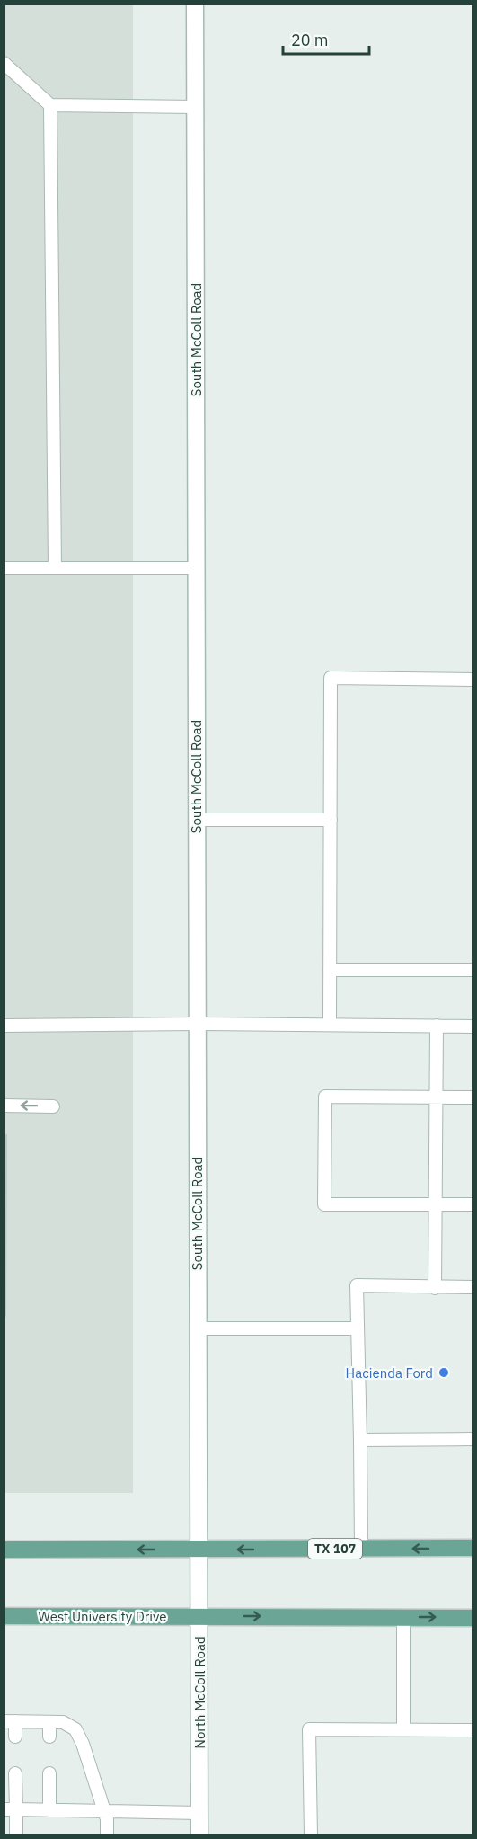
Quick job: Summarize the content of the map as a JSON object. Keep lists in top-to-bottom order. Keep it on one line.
{"streets":{"main road":["South McColl Road","TX 107","West University Drive","North McColl Road"]},"crossings":[["South McColl Road","TX 107"],["South McColl Road","North McColl Road"],["TX 107","North McColl Road"],["West University Drive","North McColl Road"]],"places":["Hacienda Ford"],"scale_bar":"20 m"}
